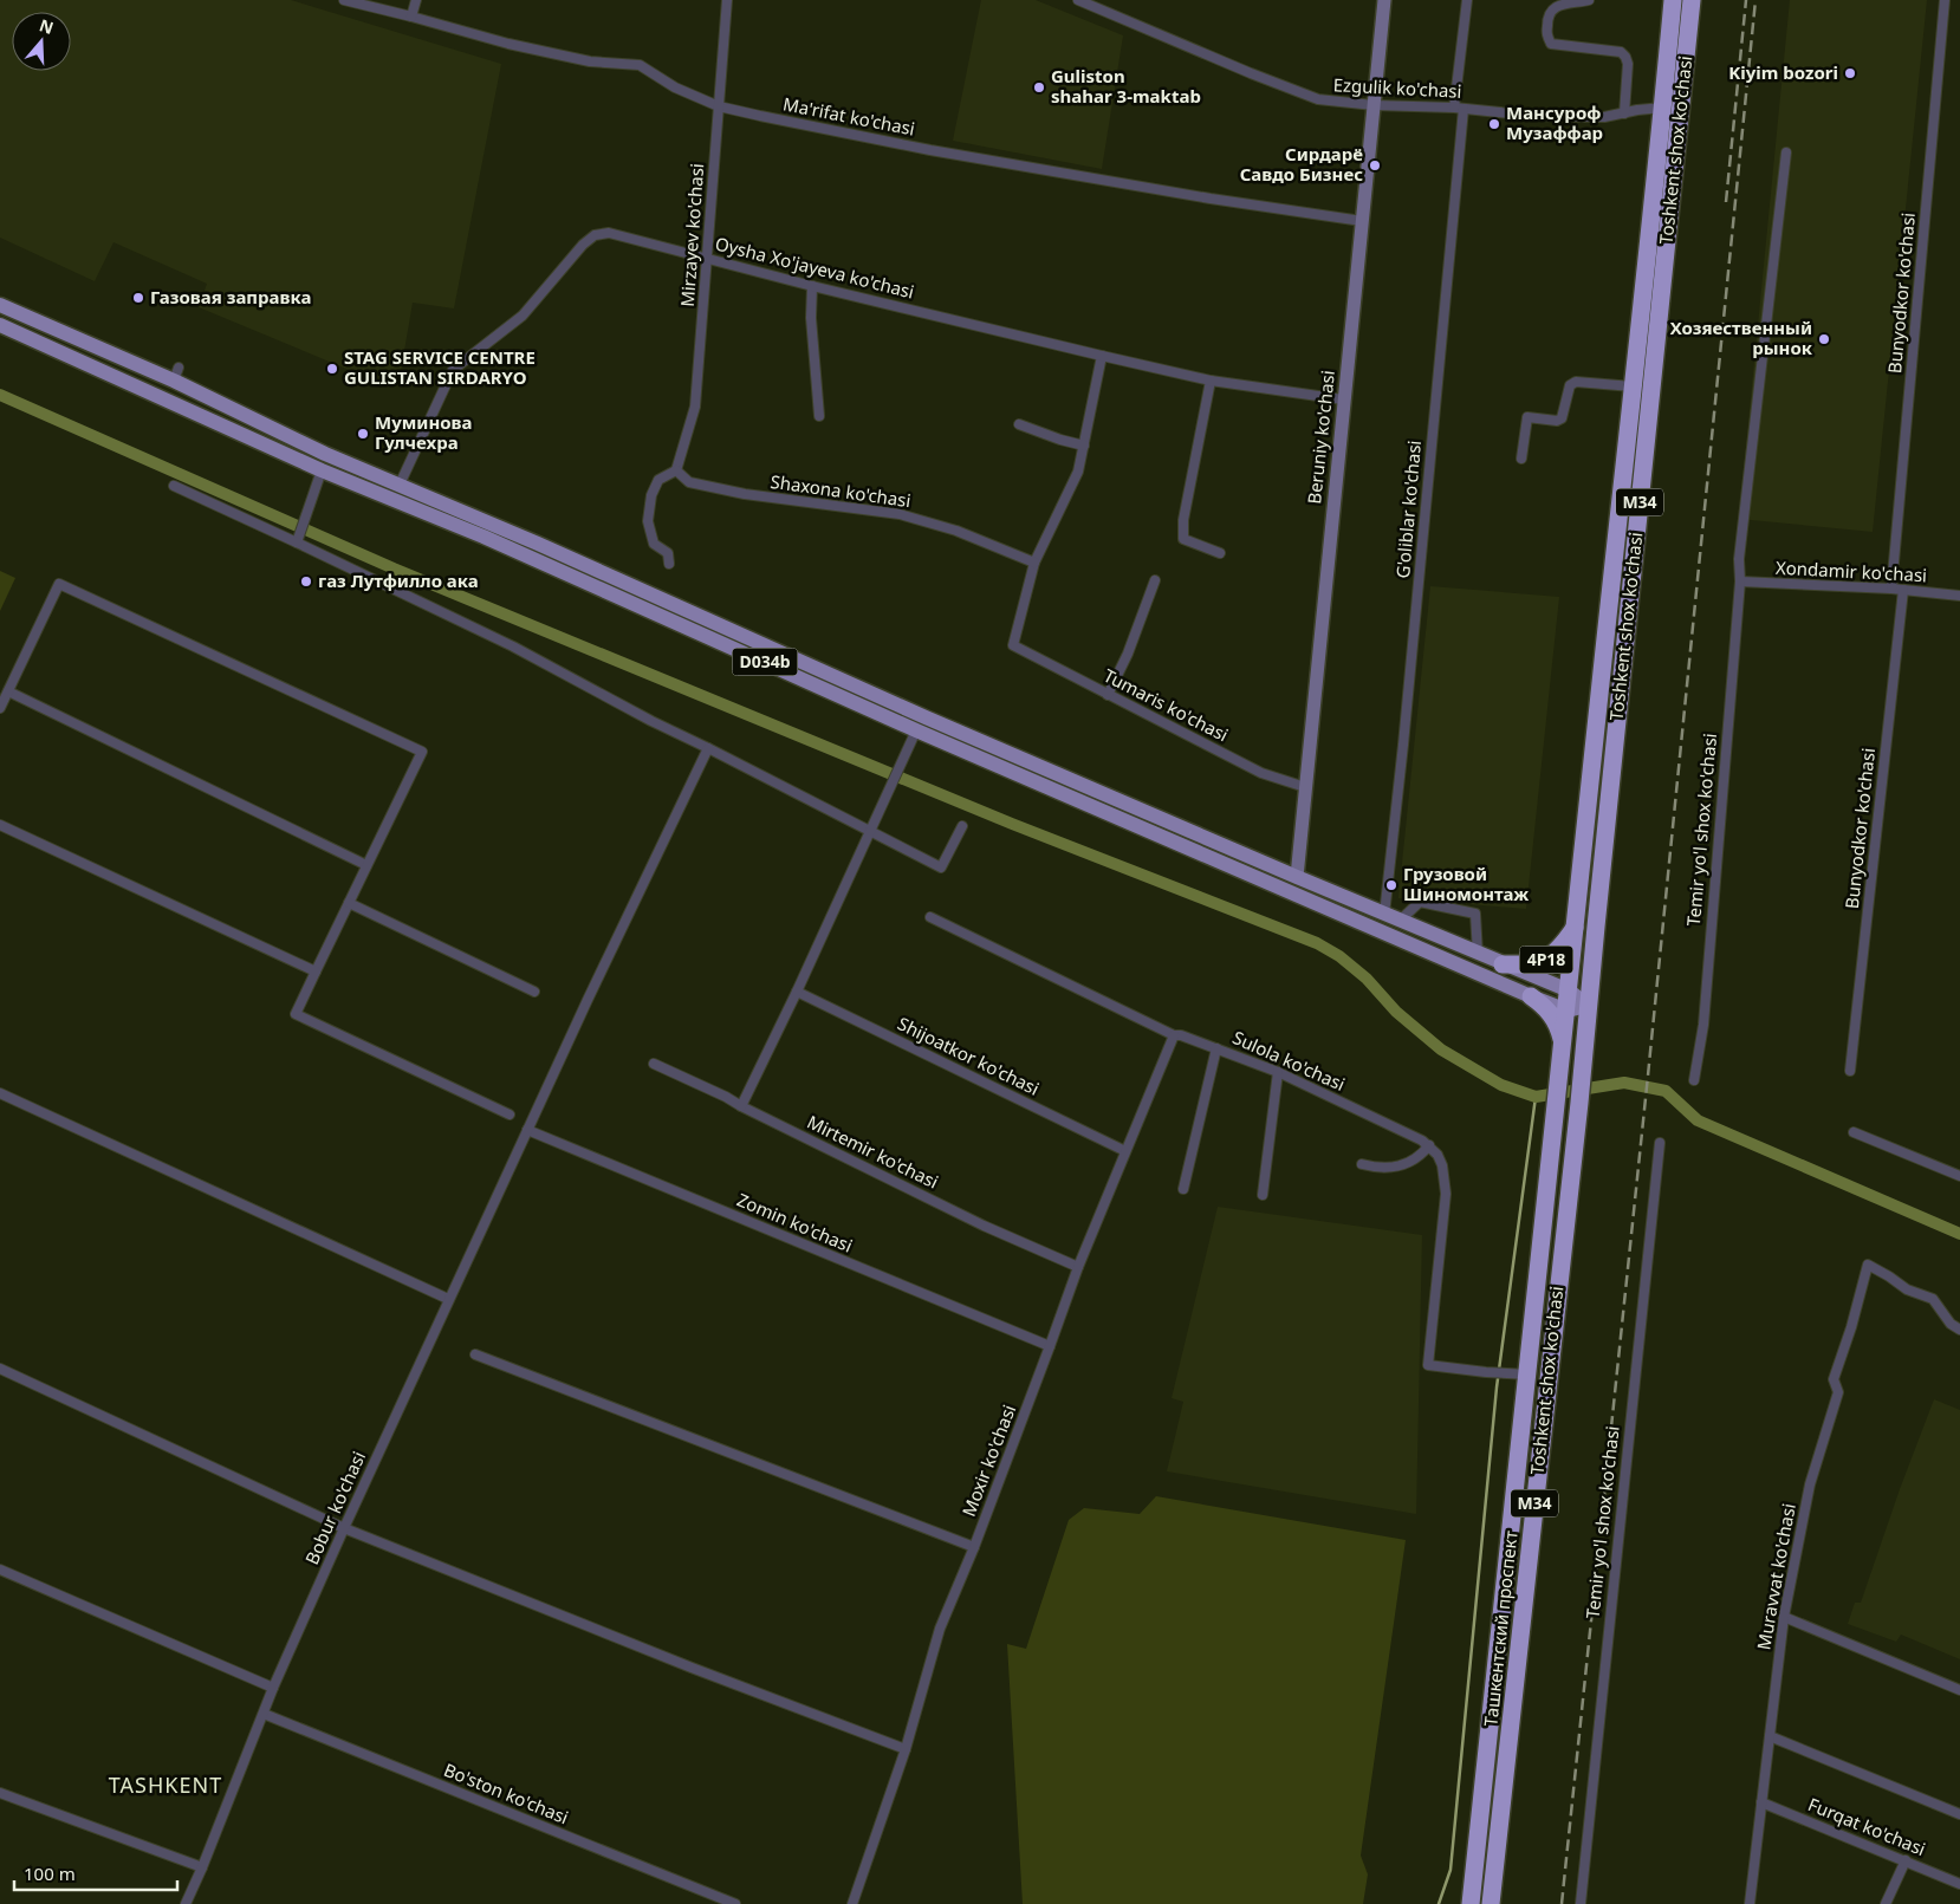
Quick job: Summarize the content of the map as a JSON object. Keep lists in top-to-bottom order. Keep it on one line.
{"streets":{"highway":["Toshkent shox ko'chasi","M34","4P18","Ташкентский проспект"],"main road":["D034b"],"street":["Ezgulik ko'chasi","Ma'rifat ko'chasi","Mirzayev ko'chasi","Oysha Xo'jayeva ko'chasi","Bunyodkor ko'chasi","Beruniy ko'chasi","Shaxona ko'chasi","G'oliblar ko'chasi","Xondamir ko'chasi","Tumaris ko'chasi","Temir yo'l shox ko'chasi","Shijoatkor ko'chasi","Sulola ko'chasi","Mirtemir ko'chasi","Zomin ko'chasi","Moxir ko'chasi","Bobur ko'chasi","Muravvat ko'chasi","Bo'ston ko'chasi","Furqat ko'chasi"]},"crossings":[["Ezgulik ko'chasi","Toshkent shox ko'chasi"],["Ezgulik ko'chasi","Beruniy ko'chasi"],["Ezgulik ko'chasi","G'oliblar ko'chasi"],["Ma'rifat ko'chasi","Mirzayev ko'chasi"],["Ma'rifat ko'chasi","Beruniy ko'chasi"],["Toshkent shox ko'chasi","M34"],["Toshkent shox ko'chasi","D034b"],["Toshkent shox ko'chasi","4P18"],["Mirzayev ko'chasi","Oysha Xo'jayeva ko'chasi"],["Mirzayev ko'chasi","Shaxona ko'chasi"],["Oysha Xo'jayeva ko'chasi","Beruniy ko'chasi"],["Oysha Xo'jayeva ko'chasi","D034b"],["Bunyodkor ko'chasi","Xondamir ko'chasi"],["Beruniy ko'chasi","D034b"],["Beruniy ko'chasi","Tumaris ko'chasi"],["Shaxona ko'chasi","Tumaris ko'chasi"],["M34","D034b"],["M34","4P18"],["M34","Ташкентский проспект"],["G'oliblar ko'chasi","D034b"],["Xondamir ko'chasi","Temir yo'l shox ko'chasi"],["D034b","4P18"],["4P18","Ташкентский проспект"],["Shijoatkor ko'chasi","Moxir ko'chasi"],["Sulola ko'chasi","Moxir ko'chasi"],["Mirtemir ko'chasi","Moxir ko'chasi"],["Zomin ko'chasi","Moxir ko'chasi"],["Zomin ko'chasi","Bobur ko'chasi"],["Bobur ko'chasi","Bo'ston ko'chasi"],["Muravvat ko'chasi","Furqat ko'chasi"]],"districts":["TASHKENT"],"places":["Kiyim bozori","Guliston shahar 3-maktab","Мансуроф Музаффар","Сирдарё Савдо Бизнес","Газовая заправка","Хозяественный рынок","STAG SERVICE CENTRE GULISTAN SIRDARYO","Муминова Гулчехра","газ Лутфилло ака","Грузовой Шиномонтаж"],"scale_bar":"100 m","north":"top"}
